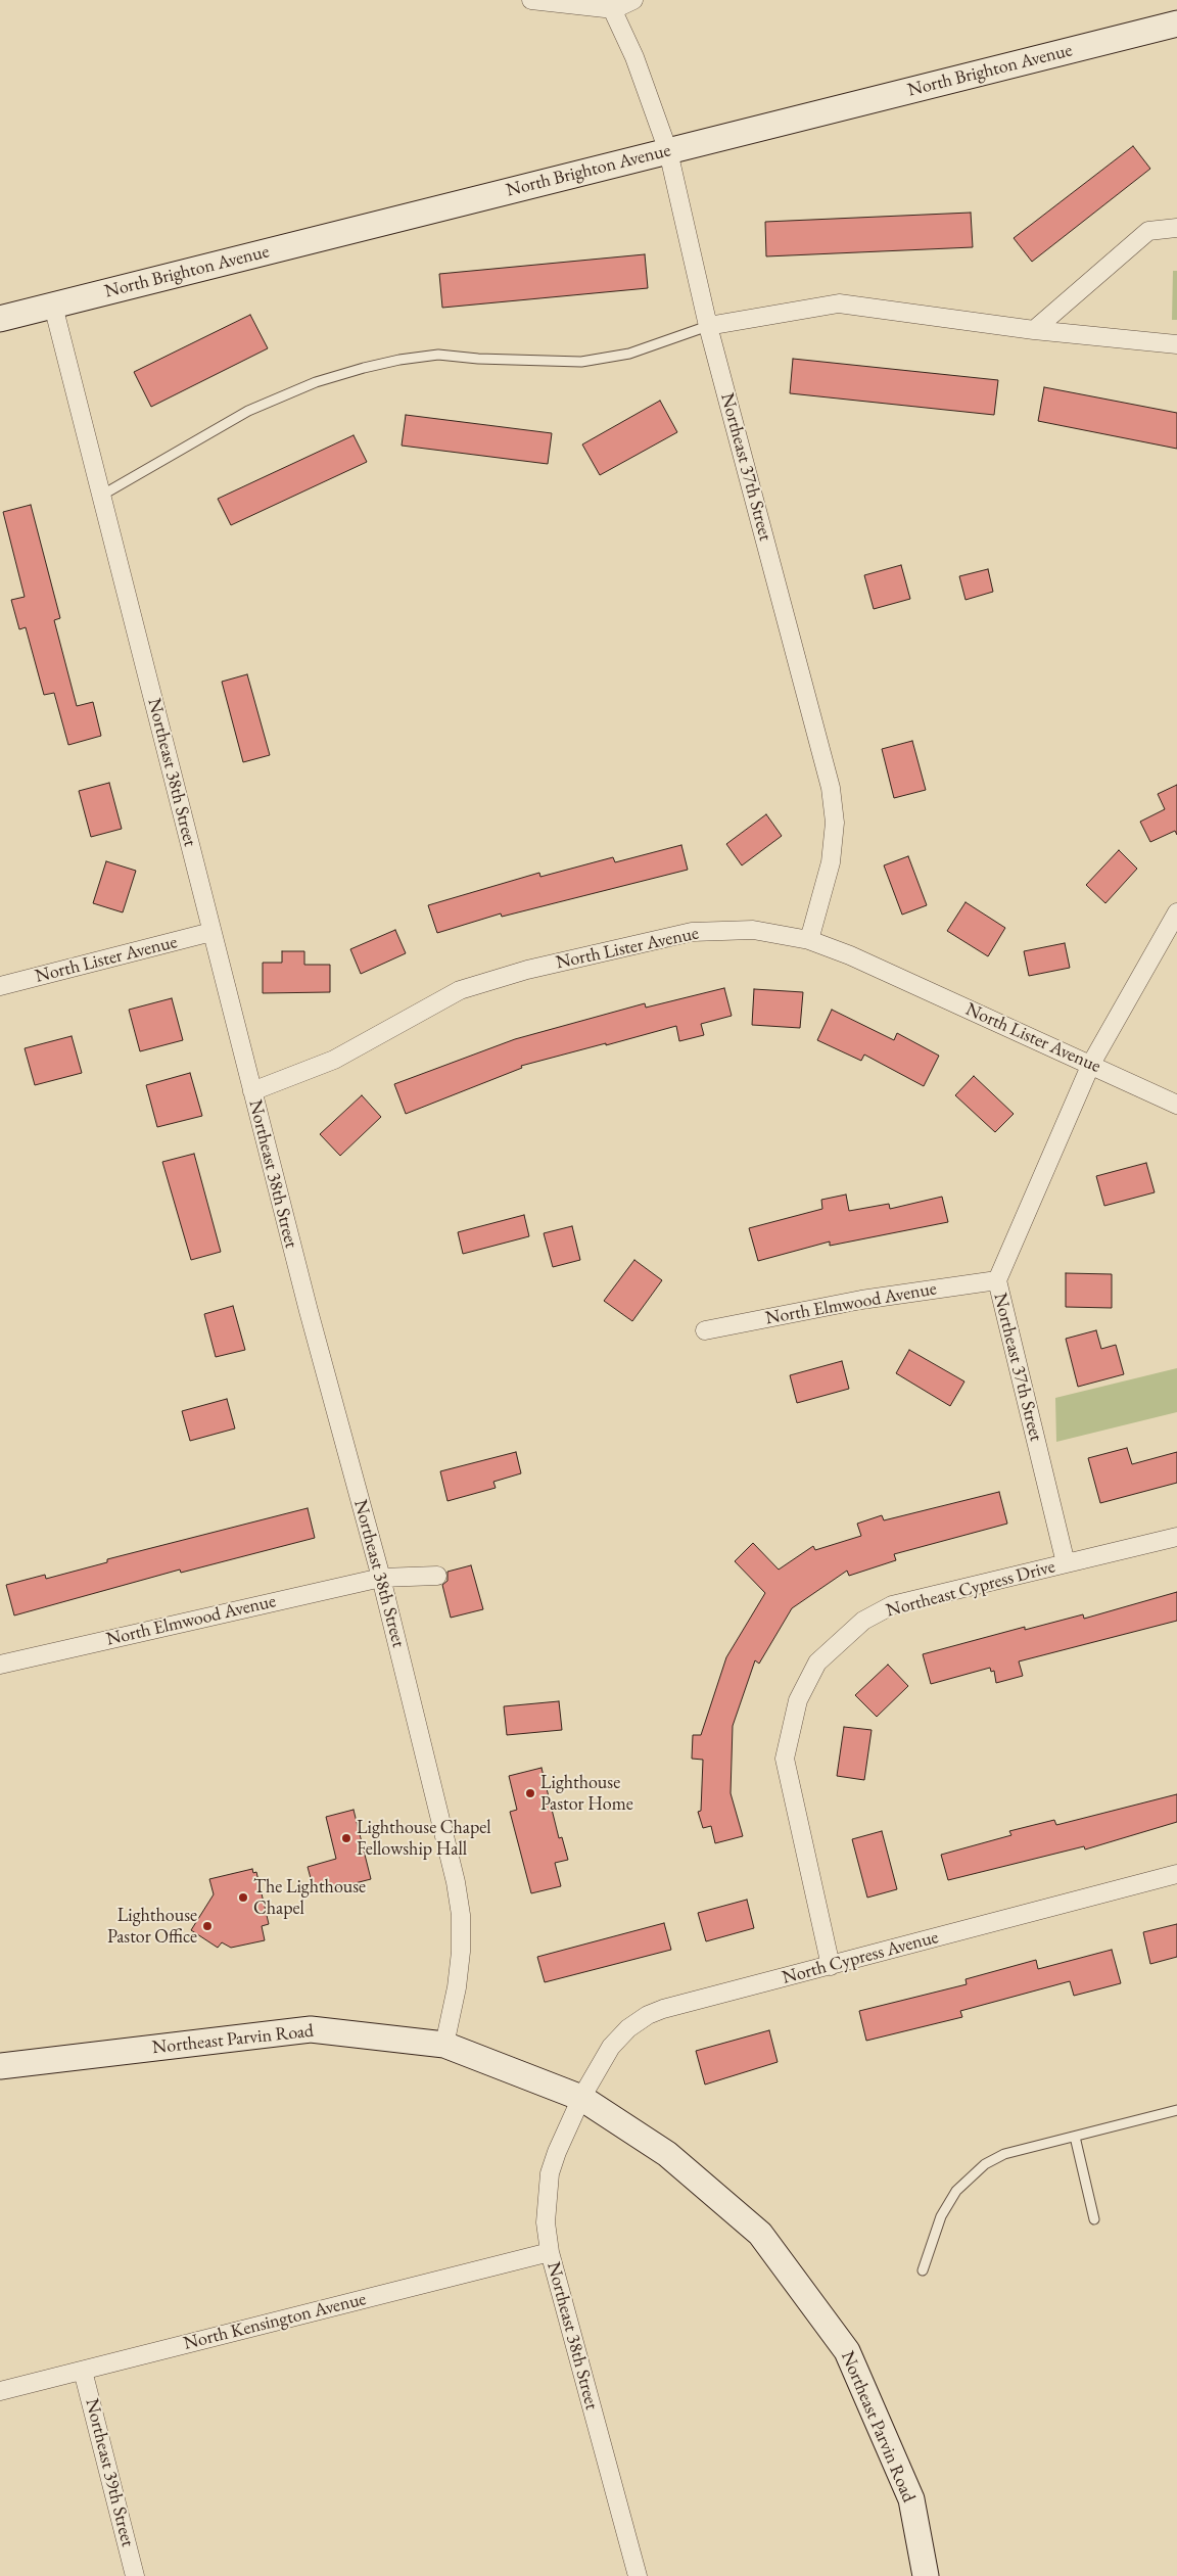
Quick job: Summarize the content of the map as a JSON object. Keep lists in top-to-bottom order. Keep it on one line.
{"streets":{"main road":["North Brighton Avenue","Northeast Parvin Road"],"street":["Northeast 37th Street","Northeast 38th Street","North Lister Avenue","North Elmwood Avenue","Northeast Cypress Drive","North Cypress Avenue","North Kensington Avenue","Northeast 39th Street"]},"crossings":[["North Brighton Avenue","Northeast 37th Street"],["North Brighton Avenue","Northeast 38th Street"],["Northeast 37th Street","North Lister Avenue"],["Northeast 37th Street","North Elmwood Avenue"],["Northeast 37th Street","Northeast Cypress Drive"],["Northeast 38th Street","North Lister Avenue"],["Northeast 38th Street","North Elmwood Avenue"],["Northeast 38th Street","North Cypress Avenue"],["Northeast 38th Street","Northeast Parvin Road"],["Northeast 38th Street","North Kensington Avenue"],["Northeast Cypress Drive","North Cypress Avenue"],["North Cypress Avenue","Northeast Parvin Road"],["North Kensington Avenue","Northeast 39th Street"]],"places":["Lighthouse Pastor Home","Lighthouse Chapel Fellowship Hall","The Lighthouse Chapel","Lighthouse Pastor Office"]}
